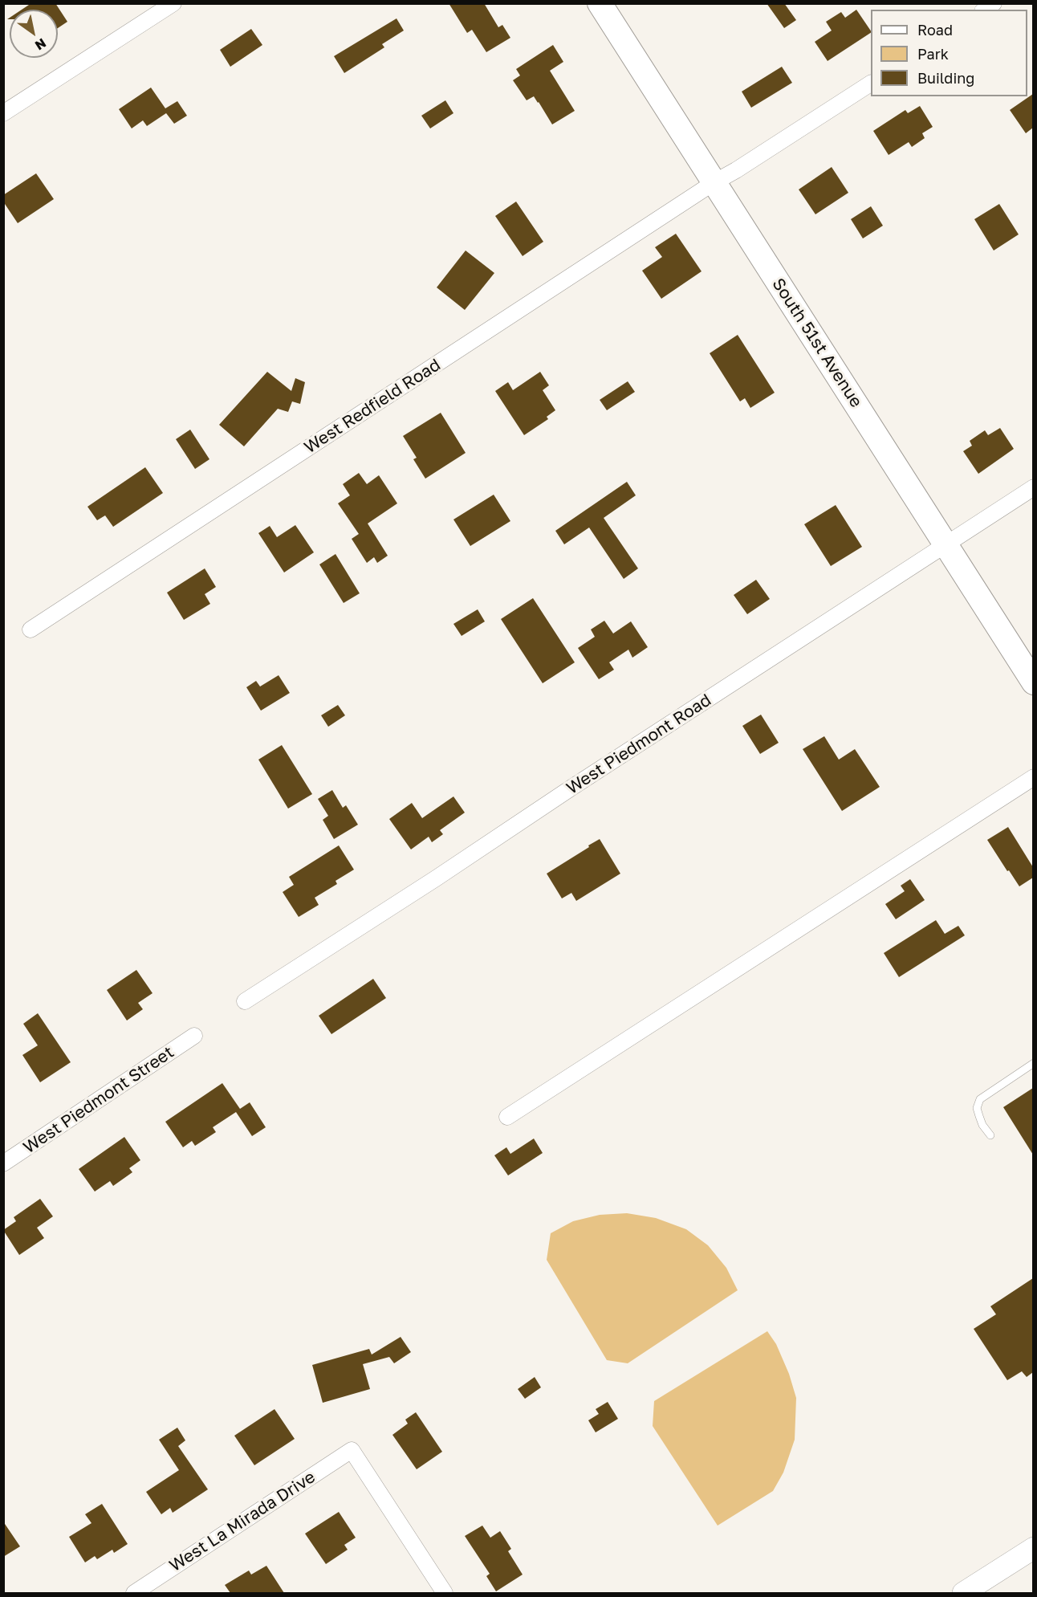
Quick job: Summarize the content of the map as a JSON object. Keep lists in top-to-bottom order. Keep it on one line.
{"streets":{"main road":["South 51st Avenue"],"street":["West Redfield Road","West Piedmont Road","West Piedmont Street","West La Mirada Drive"]},"crossings":[["South 51st Avenue","West Redfield Road"],["South 51st Avenue","West Piedmont Road"]],"legend":["Road","Park","Building"],"north":"bottom right"}
